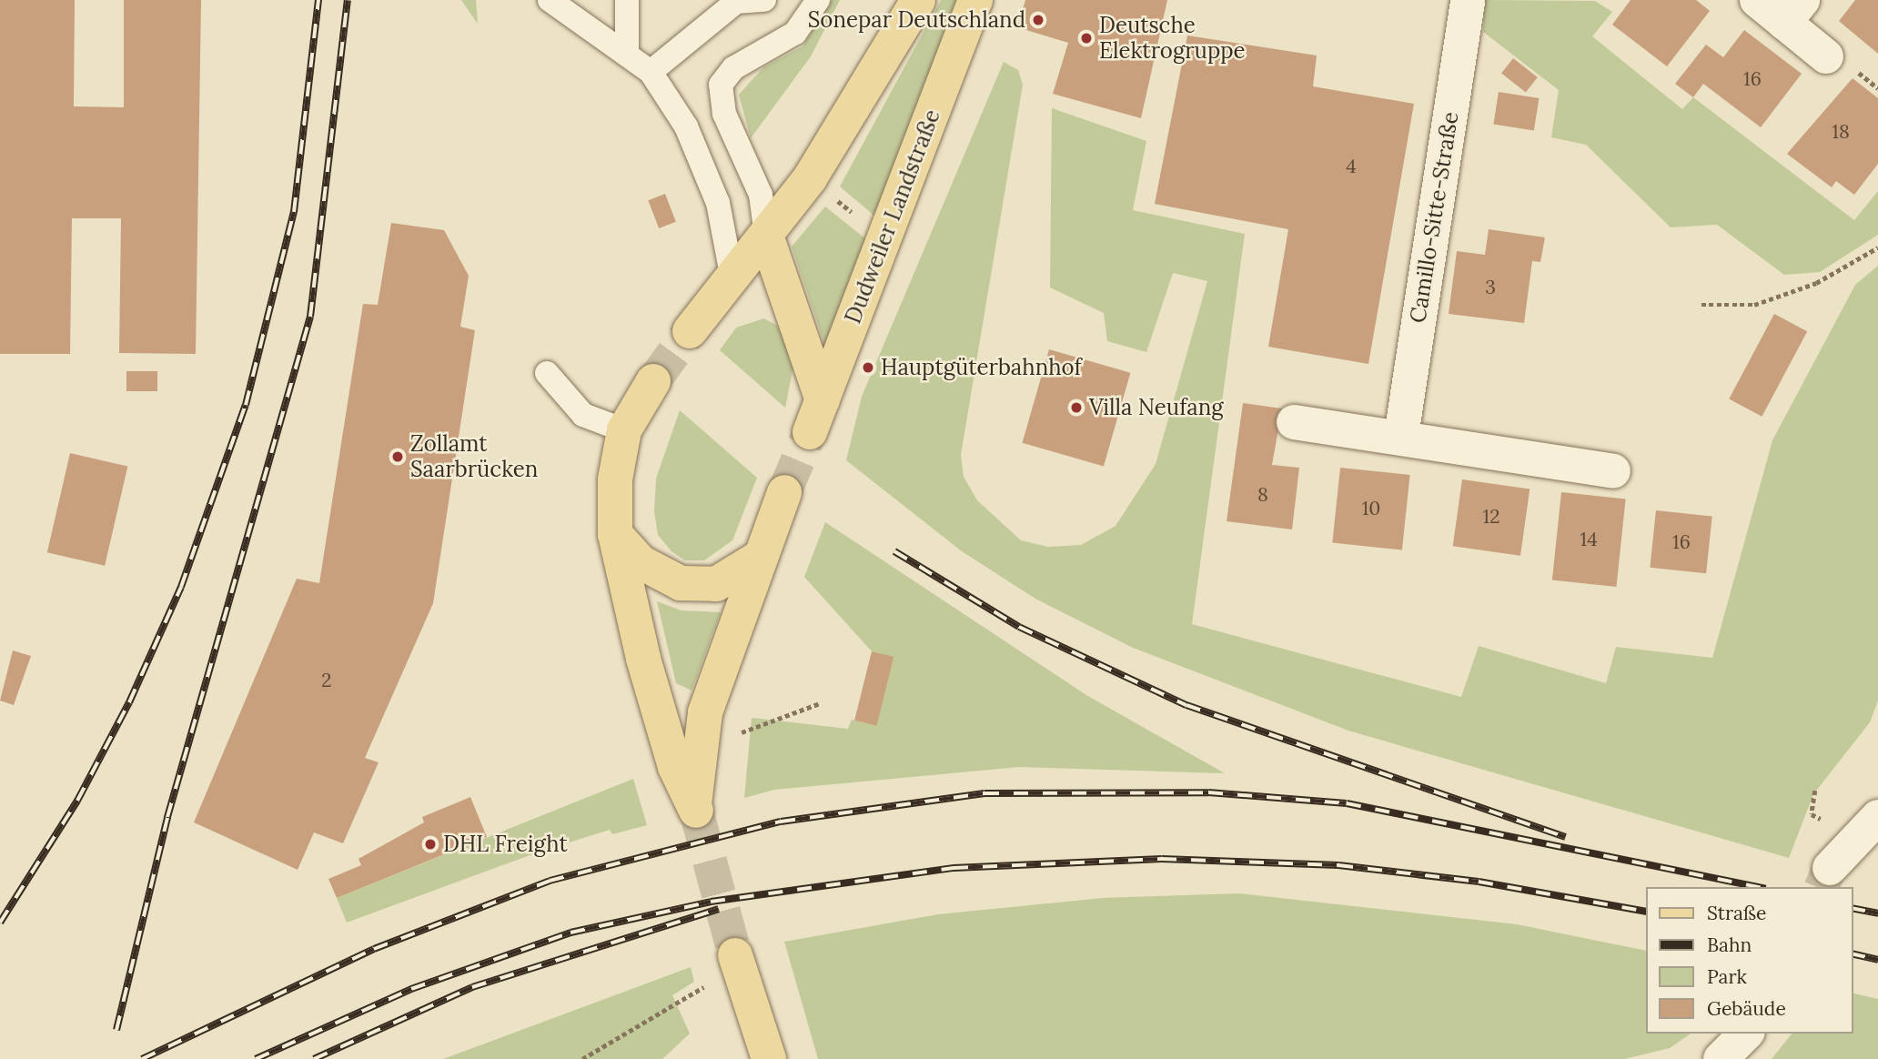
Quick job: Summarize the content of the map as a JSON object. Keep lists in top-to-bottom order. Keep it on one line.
{"streets":{"main road":["Dudweiler Landstraße"],"street":["Camillo-Sitte-Straße"]},"places":["Sonepar Deutschland","Deutsche Elektrogruppe","Hauptgüterbahnhof","Villa Neufang","Zollamt Saarbrücken","DHL Freight"],"house_numbers":["16","18","4","3","8","10","12","14","16","2"],"legend":["Straße","Bahn","Park","Gebäude"]}
